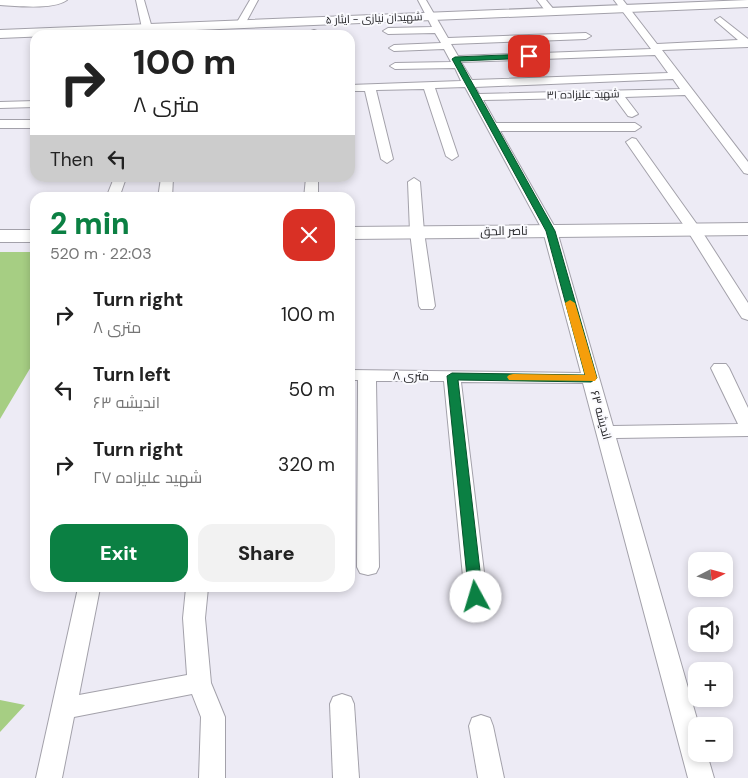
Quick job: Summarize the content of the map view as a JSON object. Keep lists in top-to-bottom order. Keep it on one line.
{"streets":{"street":["شهیدان نیازی - ایثار ۵","شهید علیزاده ۳۱","ناصر الحق","۸ متری","اندیشه ۶۳"]},"crossings":[["شهیدان نیازی - ایثار ۵","اندیشه ۶۳"],["شهید علیزاده ۳۱","اندیشه ۶۳"],["ناصر الحق","اندیشه ۶۳"],["۸ متری","اندیشه ۶۳"]],"north":"right","page":{"turn":["100 m","۸ متری"],"then":"Then","heading":["2 min","520 m · 22:03"],"list":[{"name":"Turn right","note":"۸ متری","value":"100 m"},{"name":"Turn left","note":"اندیشه ۶۳","value":"50 m"},{"name":"Turn right","note":"شهید علیزاده ۲۷","value":"320 m"}],"buttons":["Exit","Share"],"map_buttons":["+","−"]}}
